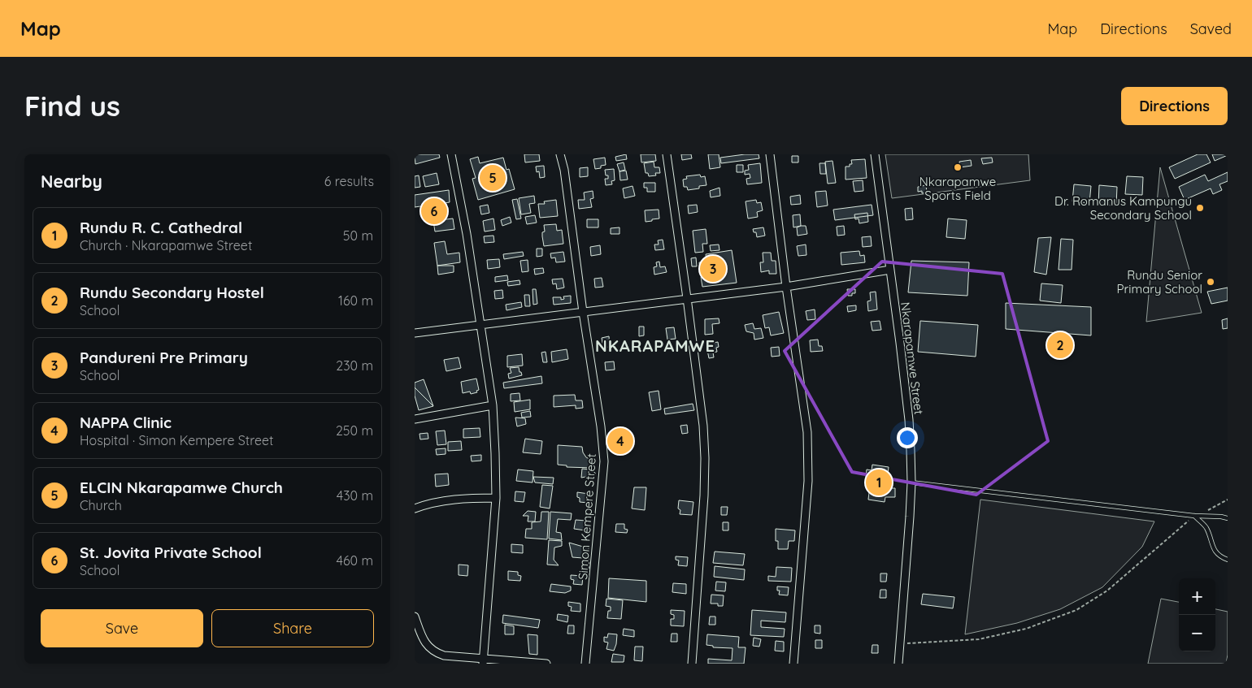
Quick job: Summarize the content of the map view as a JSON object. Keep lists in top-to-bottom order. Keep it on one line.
{"streets":{"street":["Nkarapamwe Street","Simon Kempere Street"]},"districts":["NKARAPAMWE"],"places":["Nkarapamwe Sports Field","Dr. Romanus Kampungu Secondary School","Rundu Senior Primary School"],"page":{"header":"Map","nav":["Map","Directions","Saved"],"buttons":["Directions",["Save","Share"]],"title":"Find us","heading":["Nearby","6 results"],"pins":["5","6","3","2","4","1"],"list":[{"mark":"1","name":"Rundu R. C. Cathedral","note":"Church · Nkarapamwe Street","value":"50 m"},{"mark":"2","name":"Rundu Secondary Hostel","note":"School","value":"160 m"},{"mark":"3","name":"Pandureni Pre Primary","note":"School","value":"230 m"},{"mark":"4","name":"NAPPA Clinic","note":"Hospital · Simon Kempere Street","value":"250 m"},{"mark":"5","name":"ELCIN Nkarapamwe Church","note":"Church","value":"430 m"},{"mark":"6","name":"St. Jovita Private School","note":"School","value":"460 m"}],"map_buttons":["+","−"]}}
